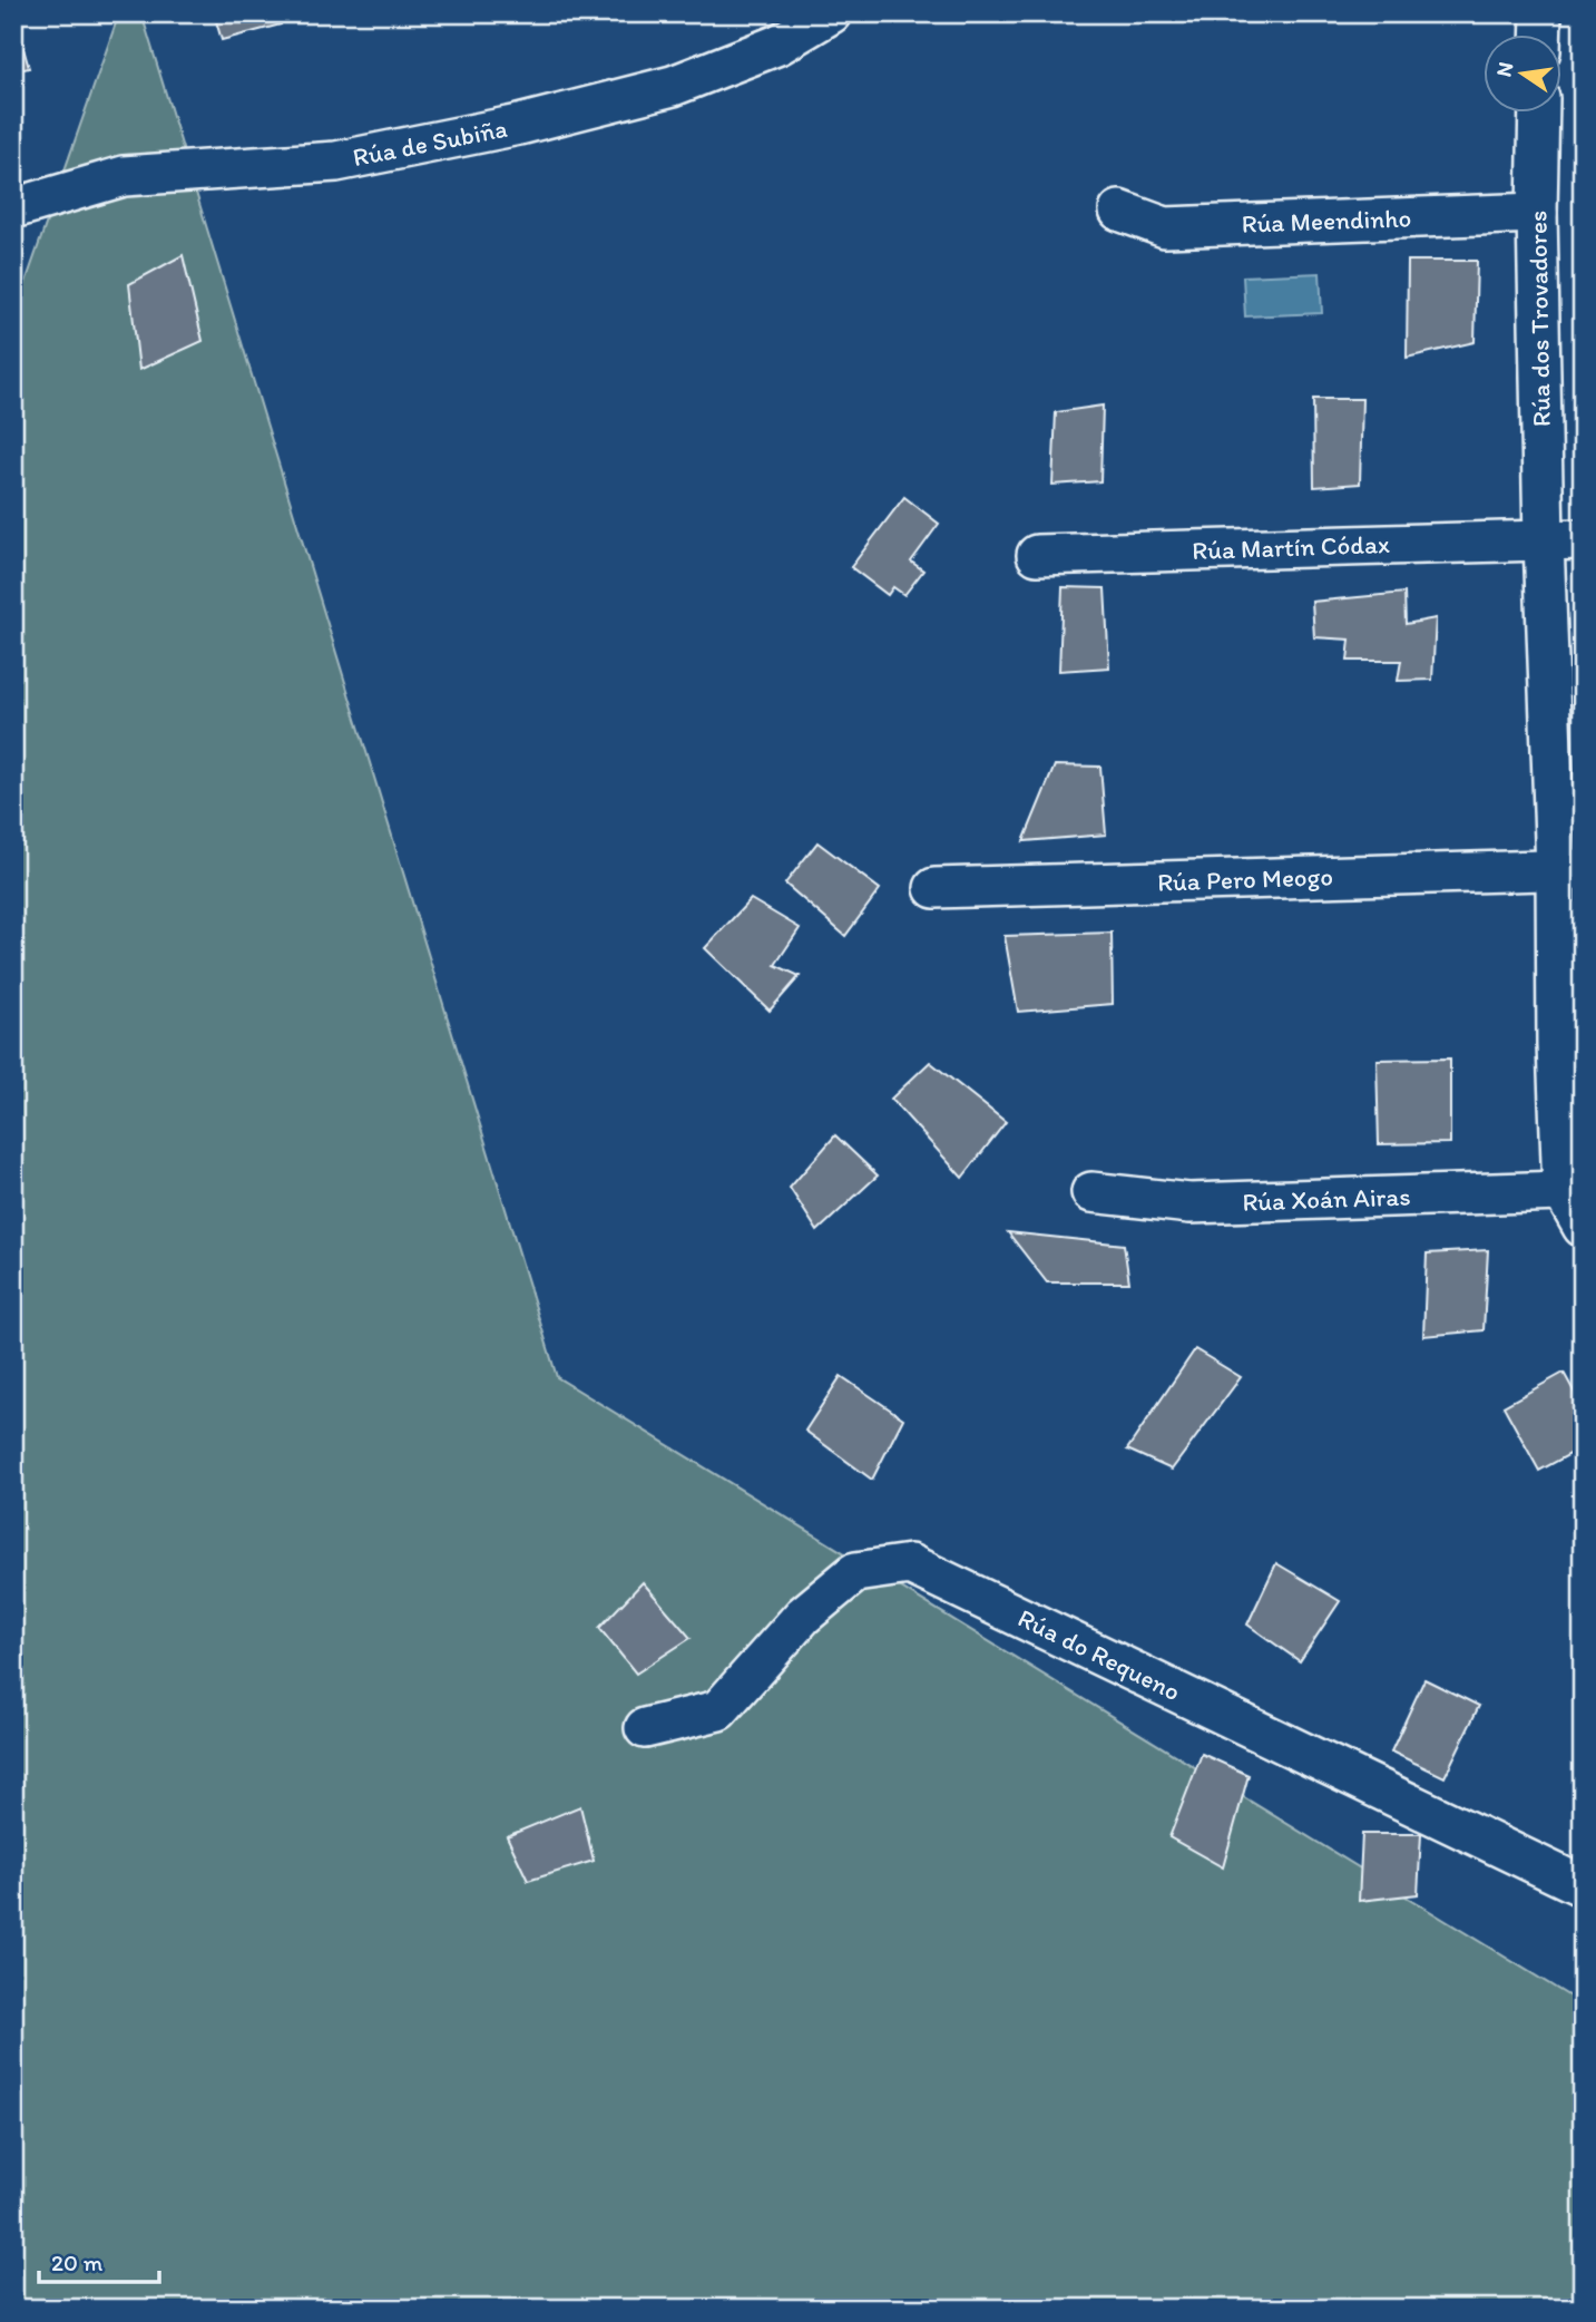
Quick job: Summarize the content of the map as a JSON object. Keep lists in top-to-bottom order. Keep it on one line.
{"streets":{"street":["Rúa de Subiña","Rúa Meendinho","Rúa dos Trovadores","Rúa Martín Códax","Rúa Pero Meogo","Rúa Xoán Airas","Rúa do Requeno"]},"crossings":[["Rúa Meendinho","Rúa dos Trovadores"],["Rúa dos Trovadores","Rúa Martín Códax"],["Rúa dos Trovadores","Rúa Pero Meogo"],["Rúa dos Trovadores","Rúa Xoán Airas"]],"scale_bar":"20 m","north":"left"}
